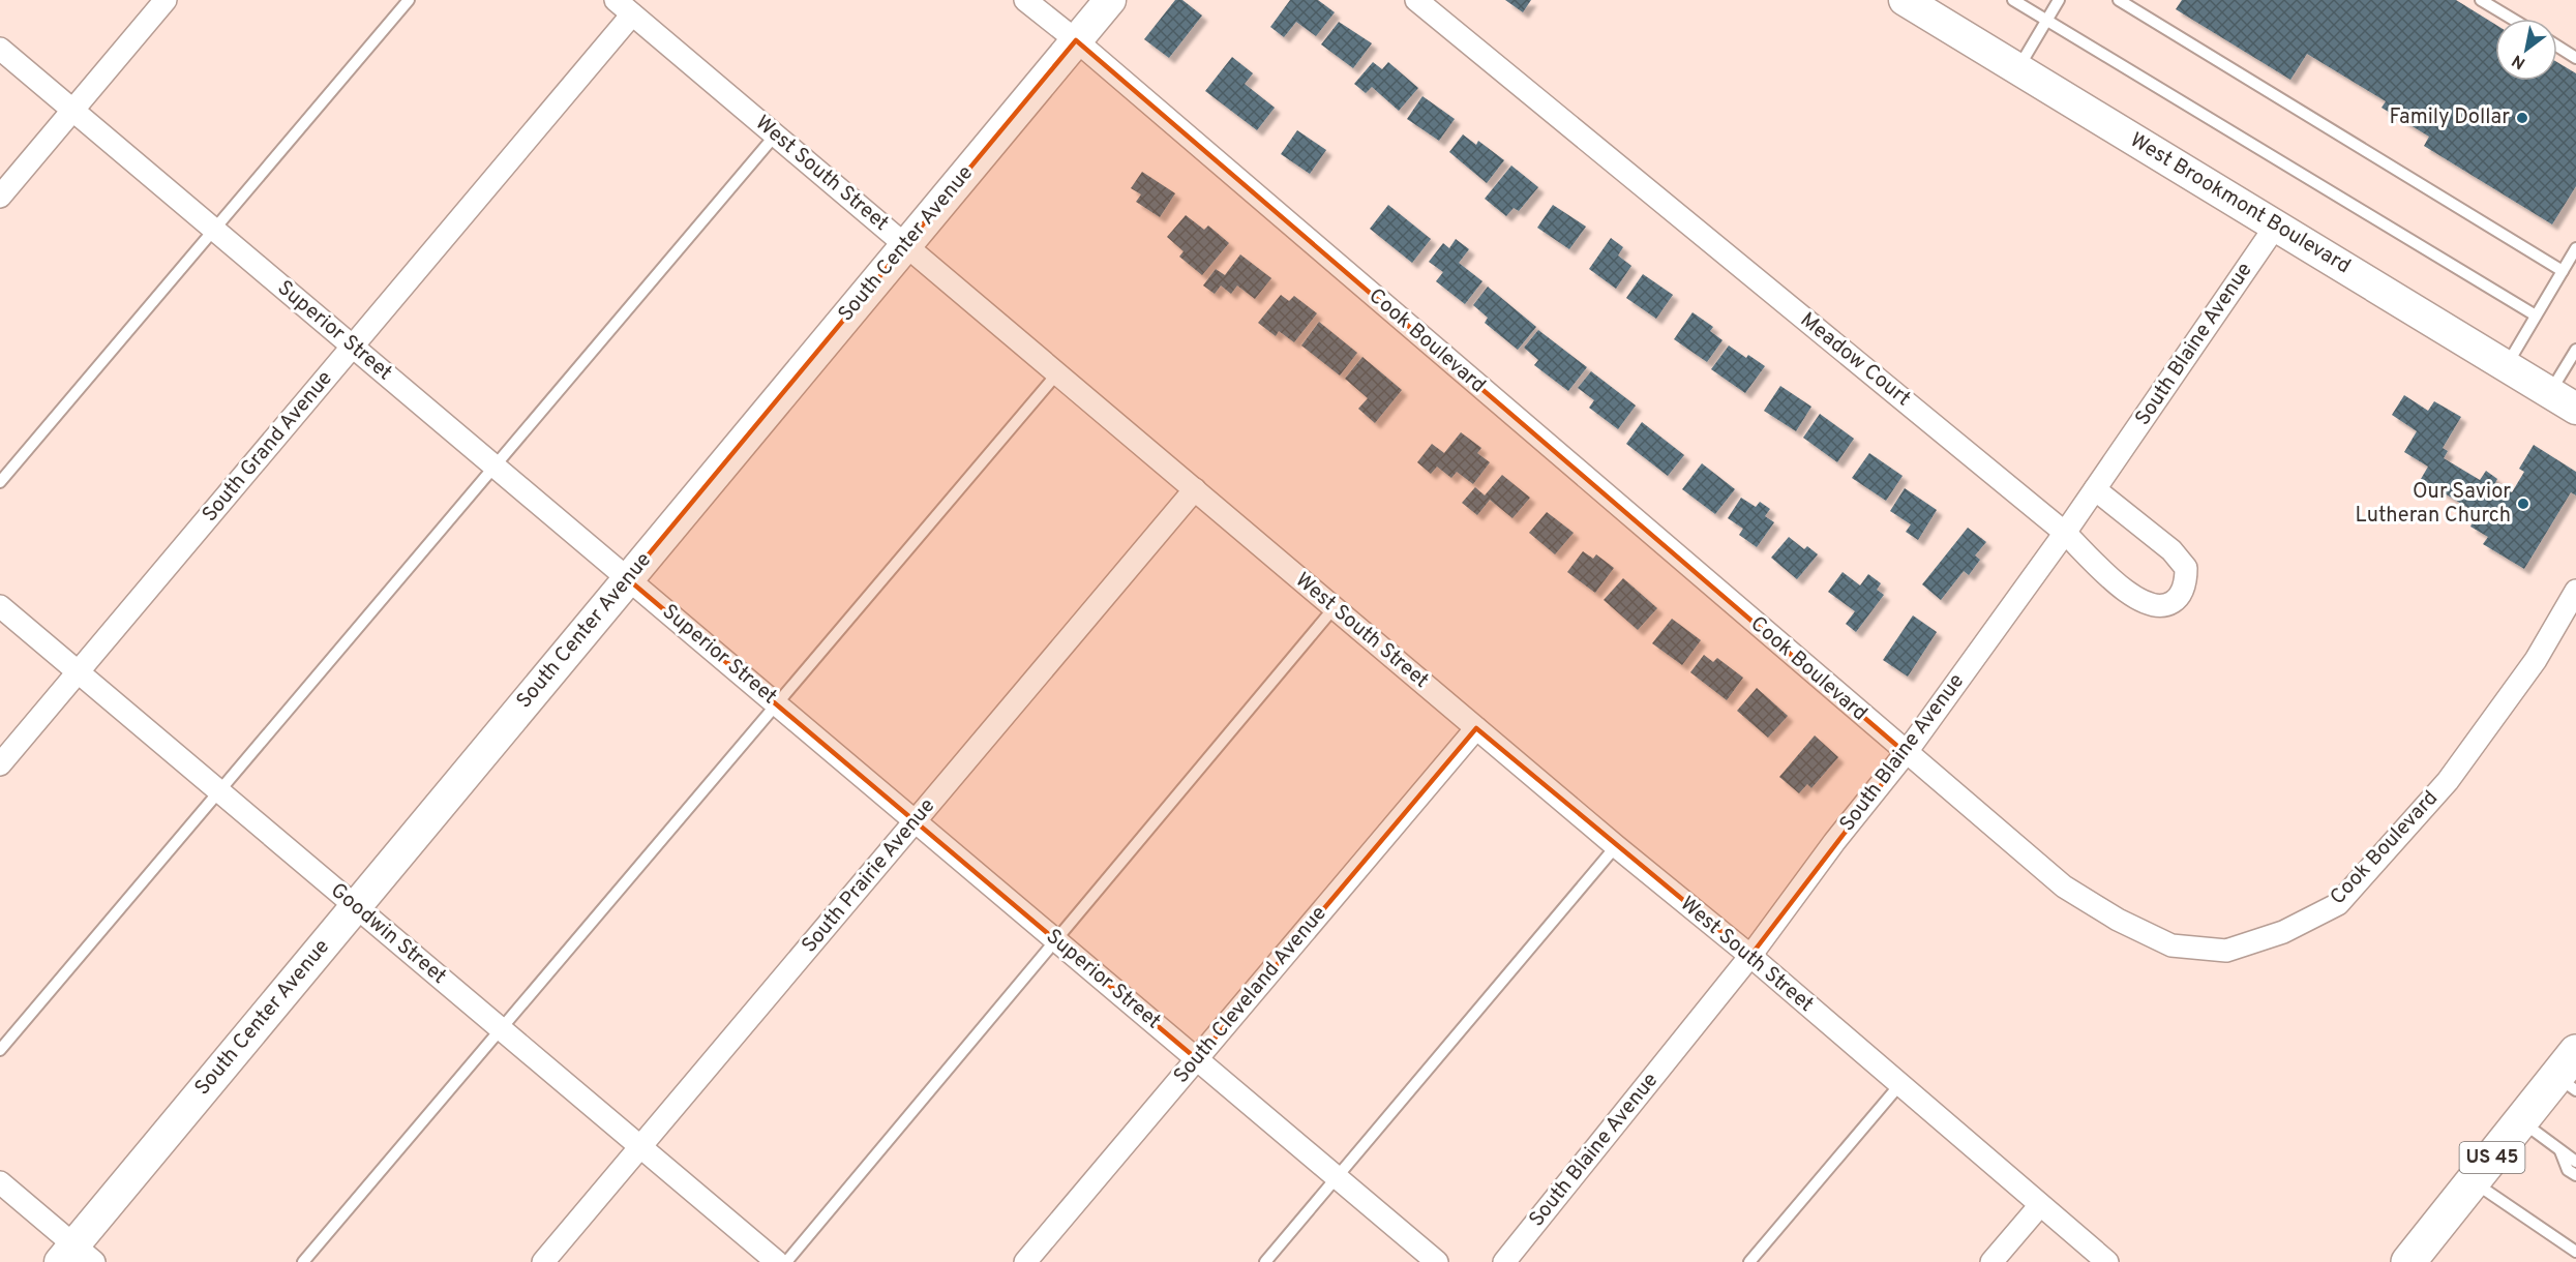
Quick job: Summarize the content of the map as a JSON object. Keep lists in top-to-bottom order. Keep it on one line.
{"streets":{"main road":["US 45"],"street":["West South Street","West Brookmont Boulevard","South Center Avenue","Superior Street","Cook Boulevard","South Blaine Avenue","Meadow Court","South Grand Avenue","South Prairie Avenue","Goodwin Street","South Cleveland Avenue"]},"crossings":[["West South Street","South Center Avenue"],["West South Street","South Blaine Avenue"],["West South Street","South Grand Avenue"],["West South Street","South Prairie Avenue"],["West South Street","South Cleveland Avenue"],["West Brookmont Boulevard","South Blaine Avenue"],["South Center Avenue","Superior Street"],["South Center Avenue","Cook Boulevard"],["South Center Avenue","Goodwin Street"],["Superior Street","South Grand Avenue"],["Superior Street","South Prairie Avenue"],["Superior Street","South Cleveland Avenue"],["Cook Boulevard","South Blaine Avenue"],["South Blaine Avenue","Meadow Court"],["South Grand Avenue","Goodwin Street"],["South Prairie Avenue","Goodwin Street"]],"places":["Family Dollar","Our Savior Lutheran Church"],"north":"bottom left"}
